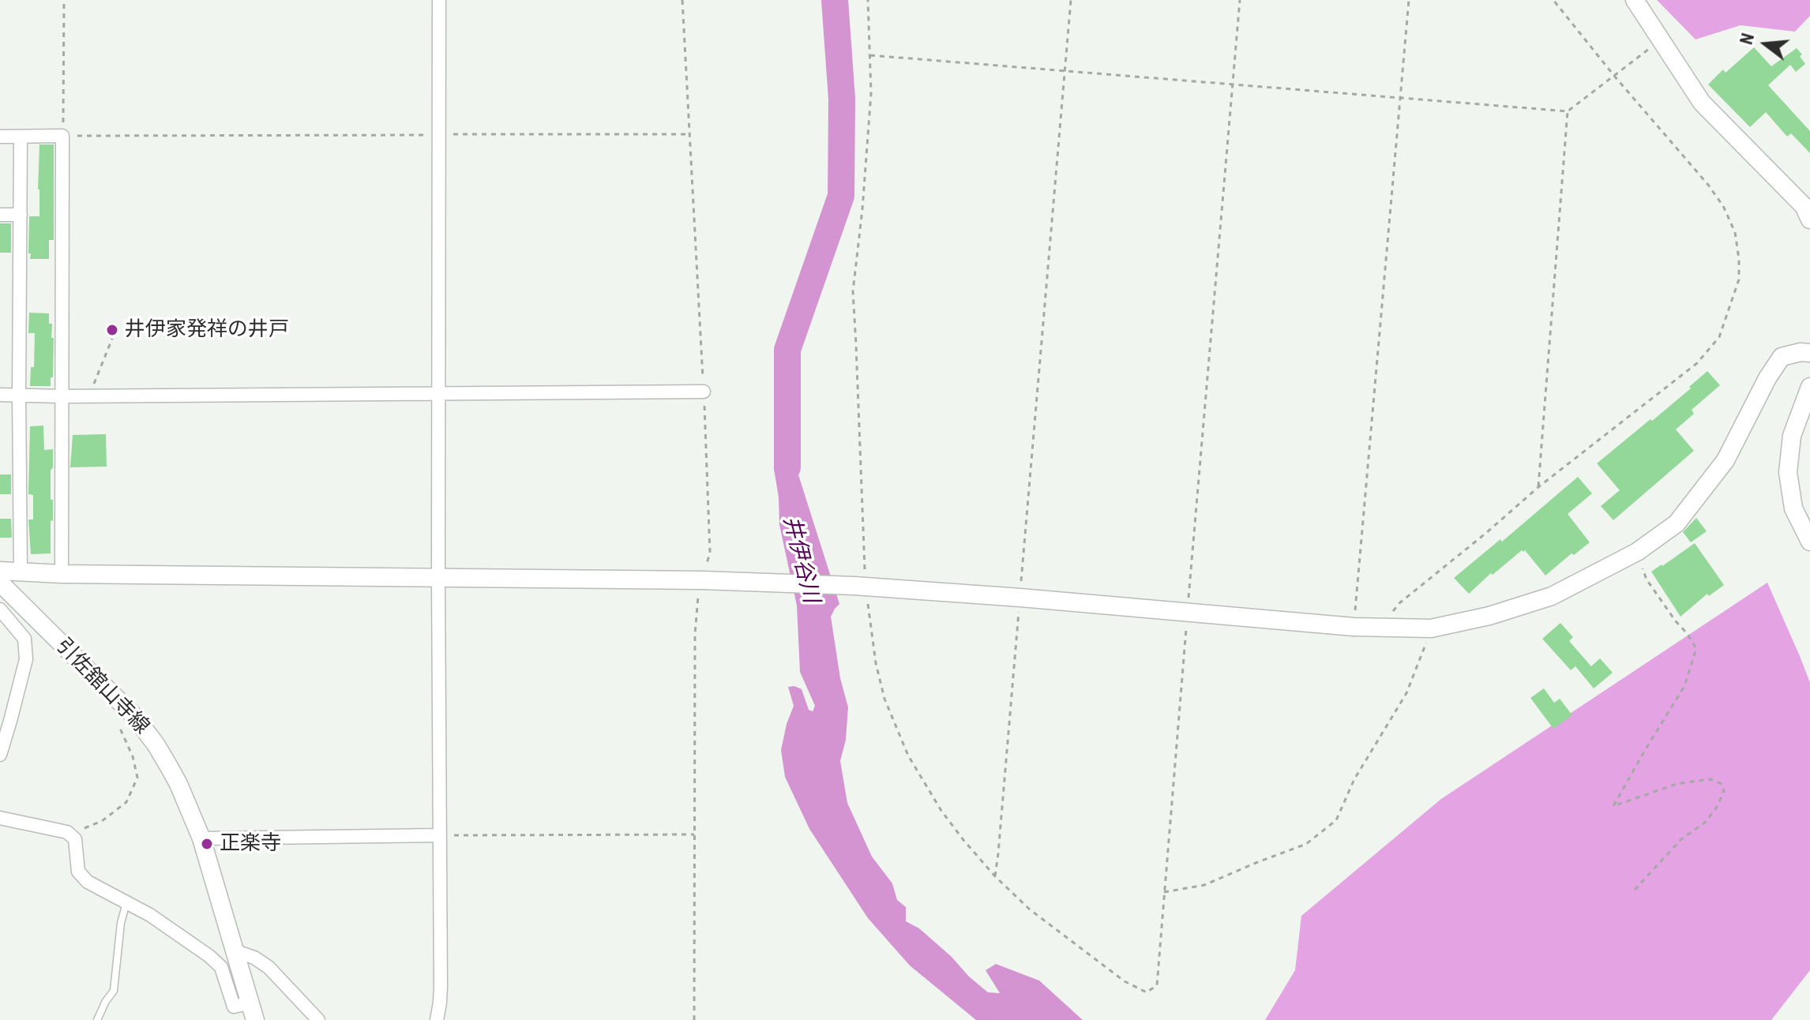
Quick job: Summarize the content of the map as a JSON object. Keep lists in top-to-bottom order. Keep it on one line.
{"streets":{"street":["引佐舘山寺線"]},"water":["井伊谷川"],"places":["井伊家発祥の井戸","正楽寺"],"north":"left"}
